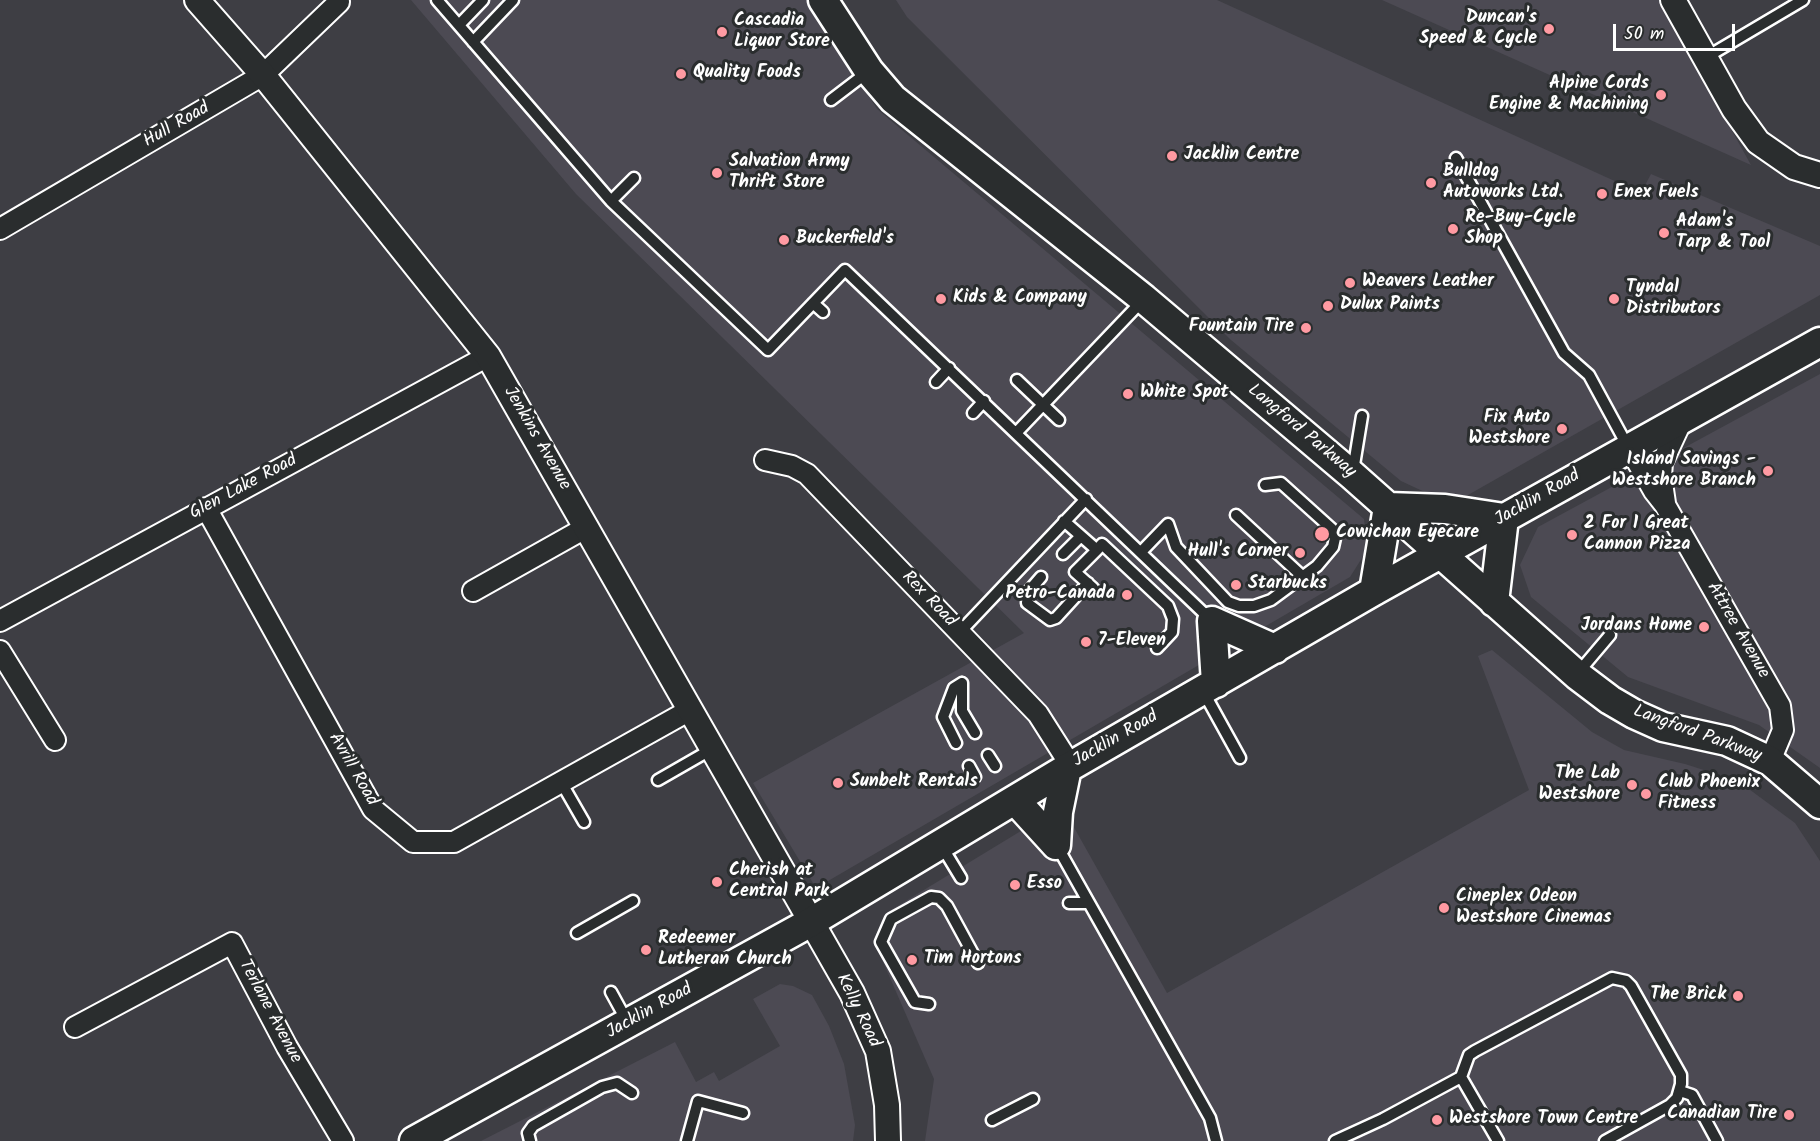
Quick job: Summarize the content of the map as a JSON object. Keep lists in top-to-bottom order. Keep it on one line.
{"streets":{"main road":["Langford Parkway","Jacklin Road"],"street":["Hull Road","Jenkins Avenue","Glen Lake Road","Rex Road","Attree Avenue","Avrill Road","Kelly Road","Terlane Avenue"]},"crossings":[["Hull Road","Jenkins Avenue"],["Langford Parkway","Jacklin Road"],["Langford Parkway","Attree Avenue"],["Jenkins Avenue","Glen Lake Road"],["Jenkins Avenue","Jacklin Road"],["Jenkins Avenue","Avrill Road"],["Jenkins Avenue","Kelly Road"],["Glen Lake Road","Avrill Road"],["Jacklin Road","Rex Road"],["Jacklin Road","Attree Avenue"],["Jacklin Road","Kelly Road"]],"places":["Duncan's Speed & Cycle","Cascadia Liquor Store","Quality Foods","Alpine Cords Engine & Machining","Jacklin Centre","Salvation Army Thrift Store","Bulldog Autoworks Ltd.","Enex Fuels","Re-Buy-Cycle Shop","Adam's Tarp & Tool","Buckerfield's","Weavers Leather","Kids & Company","Tyndal Distributors","Dulux Paints","Fountain Tire","White Spot","Fix Auto Westshore","Island Savings - Westshore Branch","Cowichan Eyecare","2 For 1 Great Cannon Pizza","Hull's Corner","Starbucks","Petro-Canada","Jordans Home","7-Eleven","Sunbelt Rentals","The Lab Westshore","Club Phoenix Fitness","Cherish at Central Park","Esso","Cineplex Odeon Westshore Cinemas","Redeemer Lutheran Church","Tim Hortons","The Brick","Canadian Tire","Westshore Town Centre"],"scale_bar":"50 m"}
